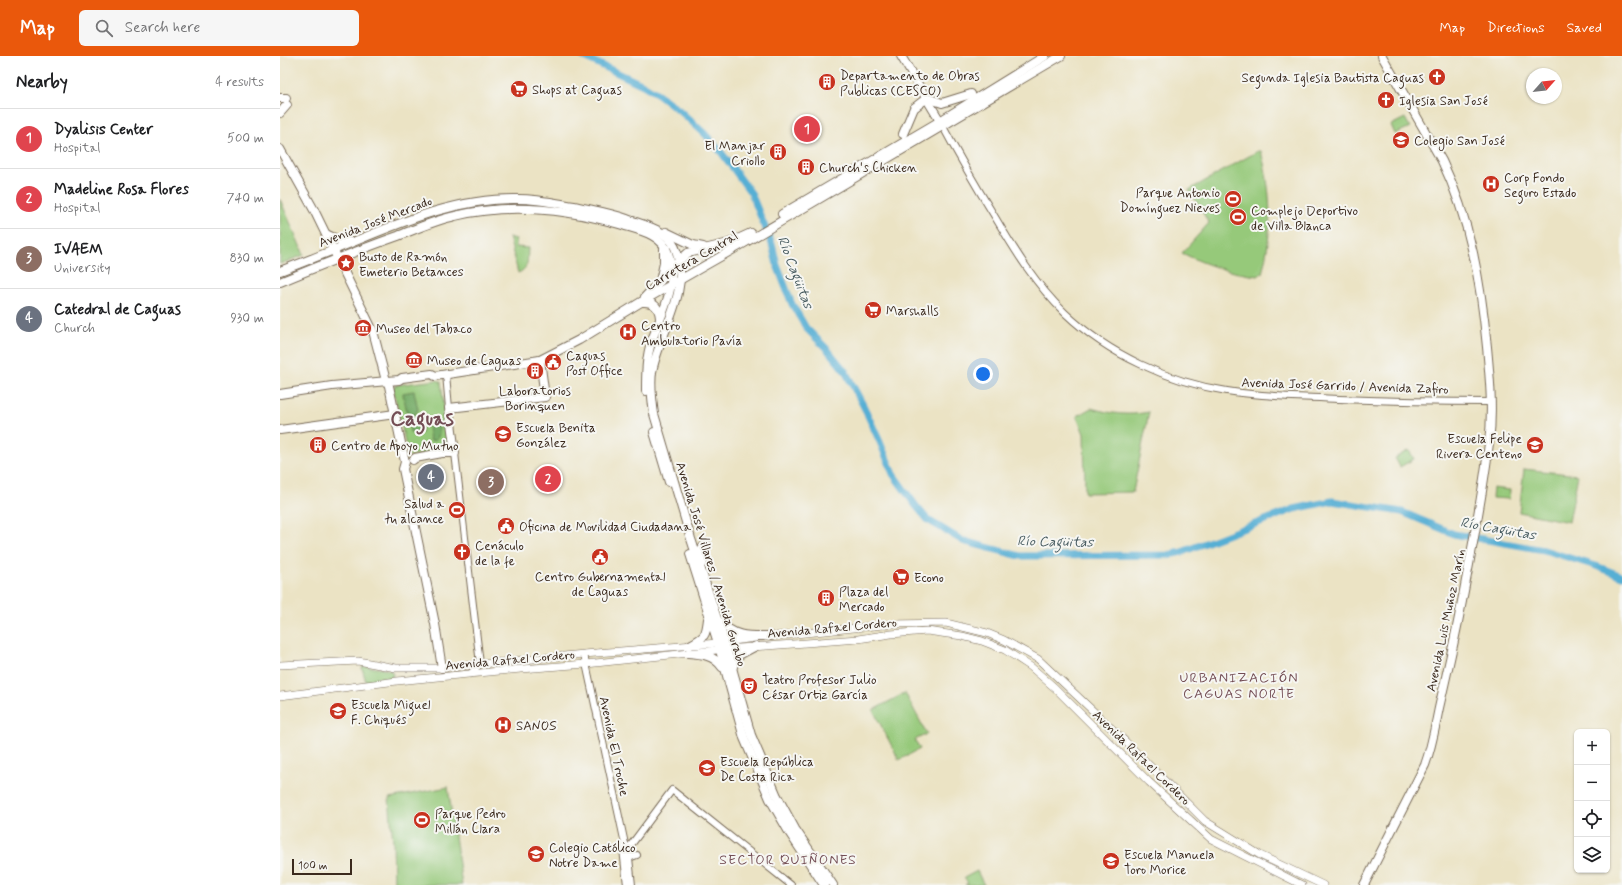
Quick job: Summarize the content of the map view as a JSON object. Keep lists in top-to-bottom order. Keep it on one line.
{"streets":{"main road":["Avenida José Mercado","Carretera Central","Avenida José Garrido / Avenida Zafiro","Avenida José Villares / Avenida Gurabo","Avenida Luis Muñoz Marín","Avenida Rafael Cordero"],"street":["Avenida El Troche"]},"crossings":[["Avenida José Mercado","Carretera Central"],["Avenida José Mercado","Avenida José Villares / Avenida Gurabo"],["Carretera Central","Avenida José Garrido / Avenida Zafiro"],["Carretera Central","Avenida José Villares / Avenida Gurabo"],["Avenida José Garrido / Avenida Zafiro","Avenida Luis Muñoz Marín"],["Avenida José Villares / Avenida Gurabo","Avenida Rafael Cordero"],["Avenida Rafael Cordero","Avenida El Troche"]],"districts":["Caguas","URBANIZACIÓN CAGUAS NORTE","SECTOR QUIÑONES"],"water":["Río Cagüitas"],"places":{"church":["Segunda Iglesia Bautista Caguas","Iglesia San José","Cenáculo de la fe"],"building":["Departamento de Obras Publicas (CESCO)","El Manjar Criollo","Church's Chicken","Laboratorios Borinquen","Centro de Apoyo Mutuo","Plaza del Mercado"],"supermarket":["Shops at Caguas","Marshalls","Econo"],"school or university":["Colegio San José","Escuela Benita González","Escuela Felipe Rivera Centeno","Escuela Miguel F. Chiqués","Escuela República De Costa Rica","Colegio Católico Notre Dame","Escuela Manuela Toro Morice"],"hospital":["Corp Fondo Seguro Estado","Centro Ambulatorio Pavía","SANOS"],"sports":["Parque Antonio Domínguez Nieves","Complejo Deportivo de Villa Blanca","Salud a tu alcance","Parque Pedro Millán Clara"],"place":["Busto de Ramón Emeterio Betances"],"museum":["Museo del Tabaco","Museo de Caguas"],"public building":["Caguas Post Office","Oficina de Movilidad Ciudadana","Centro Gubernamental de Caguas"],"theatre":["Teatro Profesor Julio César Ortiz García"]},"scale_bar":"100 m","north":"top right","page":{"header":"Map","search":"Search here","nav":["Map","Directions","Saved"],"heading":["Nearby","4 results"],"list":[{"mark":"1","name":"Dyalisis Center","note":"Hospital","value":"500 m"},{"mark":"2","name":"Madeline Rosa Flores","note":"Hospital","value":"740 m"},{"mark":"3","name":"IVAEM","note":"University","value":"830 m"},{"mark":"4","name":"Catedral de Caguas","note":"Church","value":"930 m"}],"pins":["1","4","2","3"],"map_buttons":["+","−"],"scale":"100 m"}}
